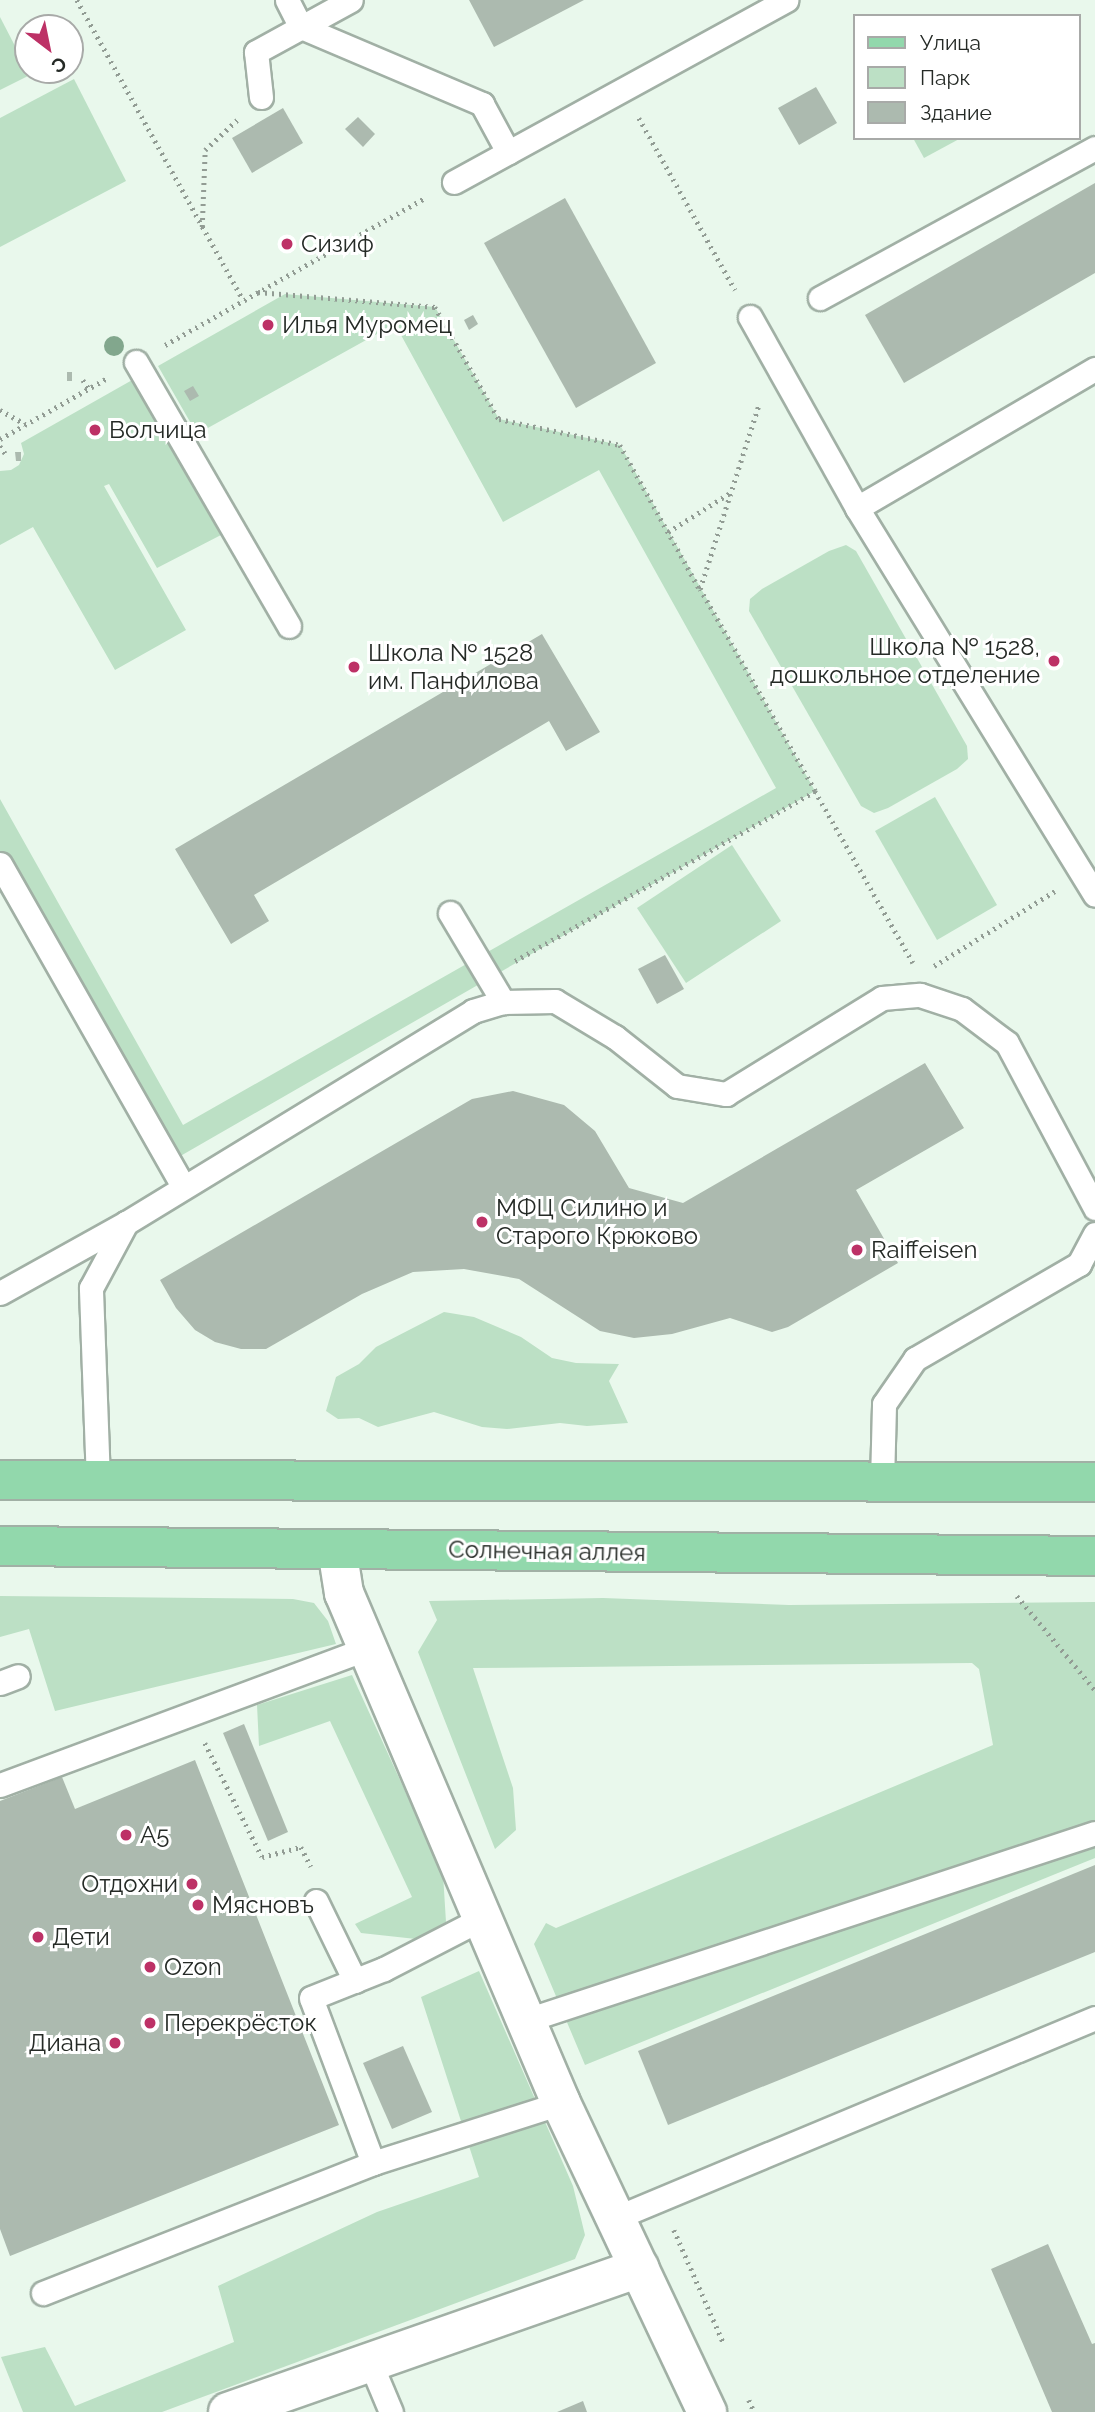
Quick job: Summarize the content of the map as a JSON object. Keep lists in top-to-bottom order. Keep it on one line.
{"streets":{"main road":["Солнечная аллея"]},"places":["Сизиф","Илья Муромец","Волчица","Школа № 1528, дошкольное отделение","Школа № 1528 им. Панфилова","МФЦ Силино и Старого Крюково","Raiffeisen","А5","Отдохни","Мясновъ","Дети","Ozon","Перекрёсток","Диана"],"legend":["Улица","Парк","Здание"],"north":"bottom right"}
